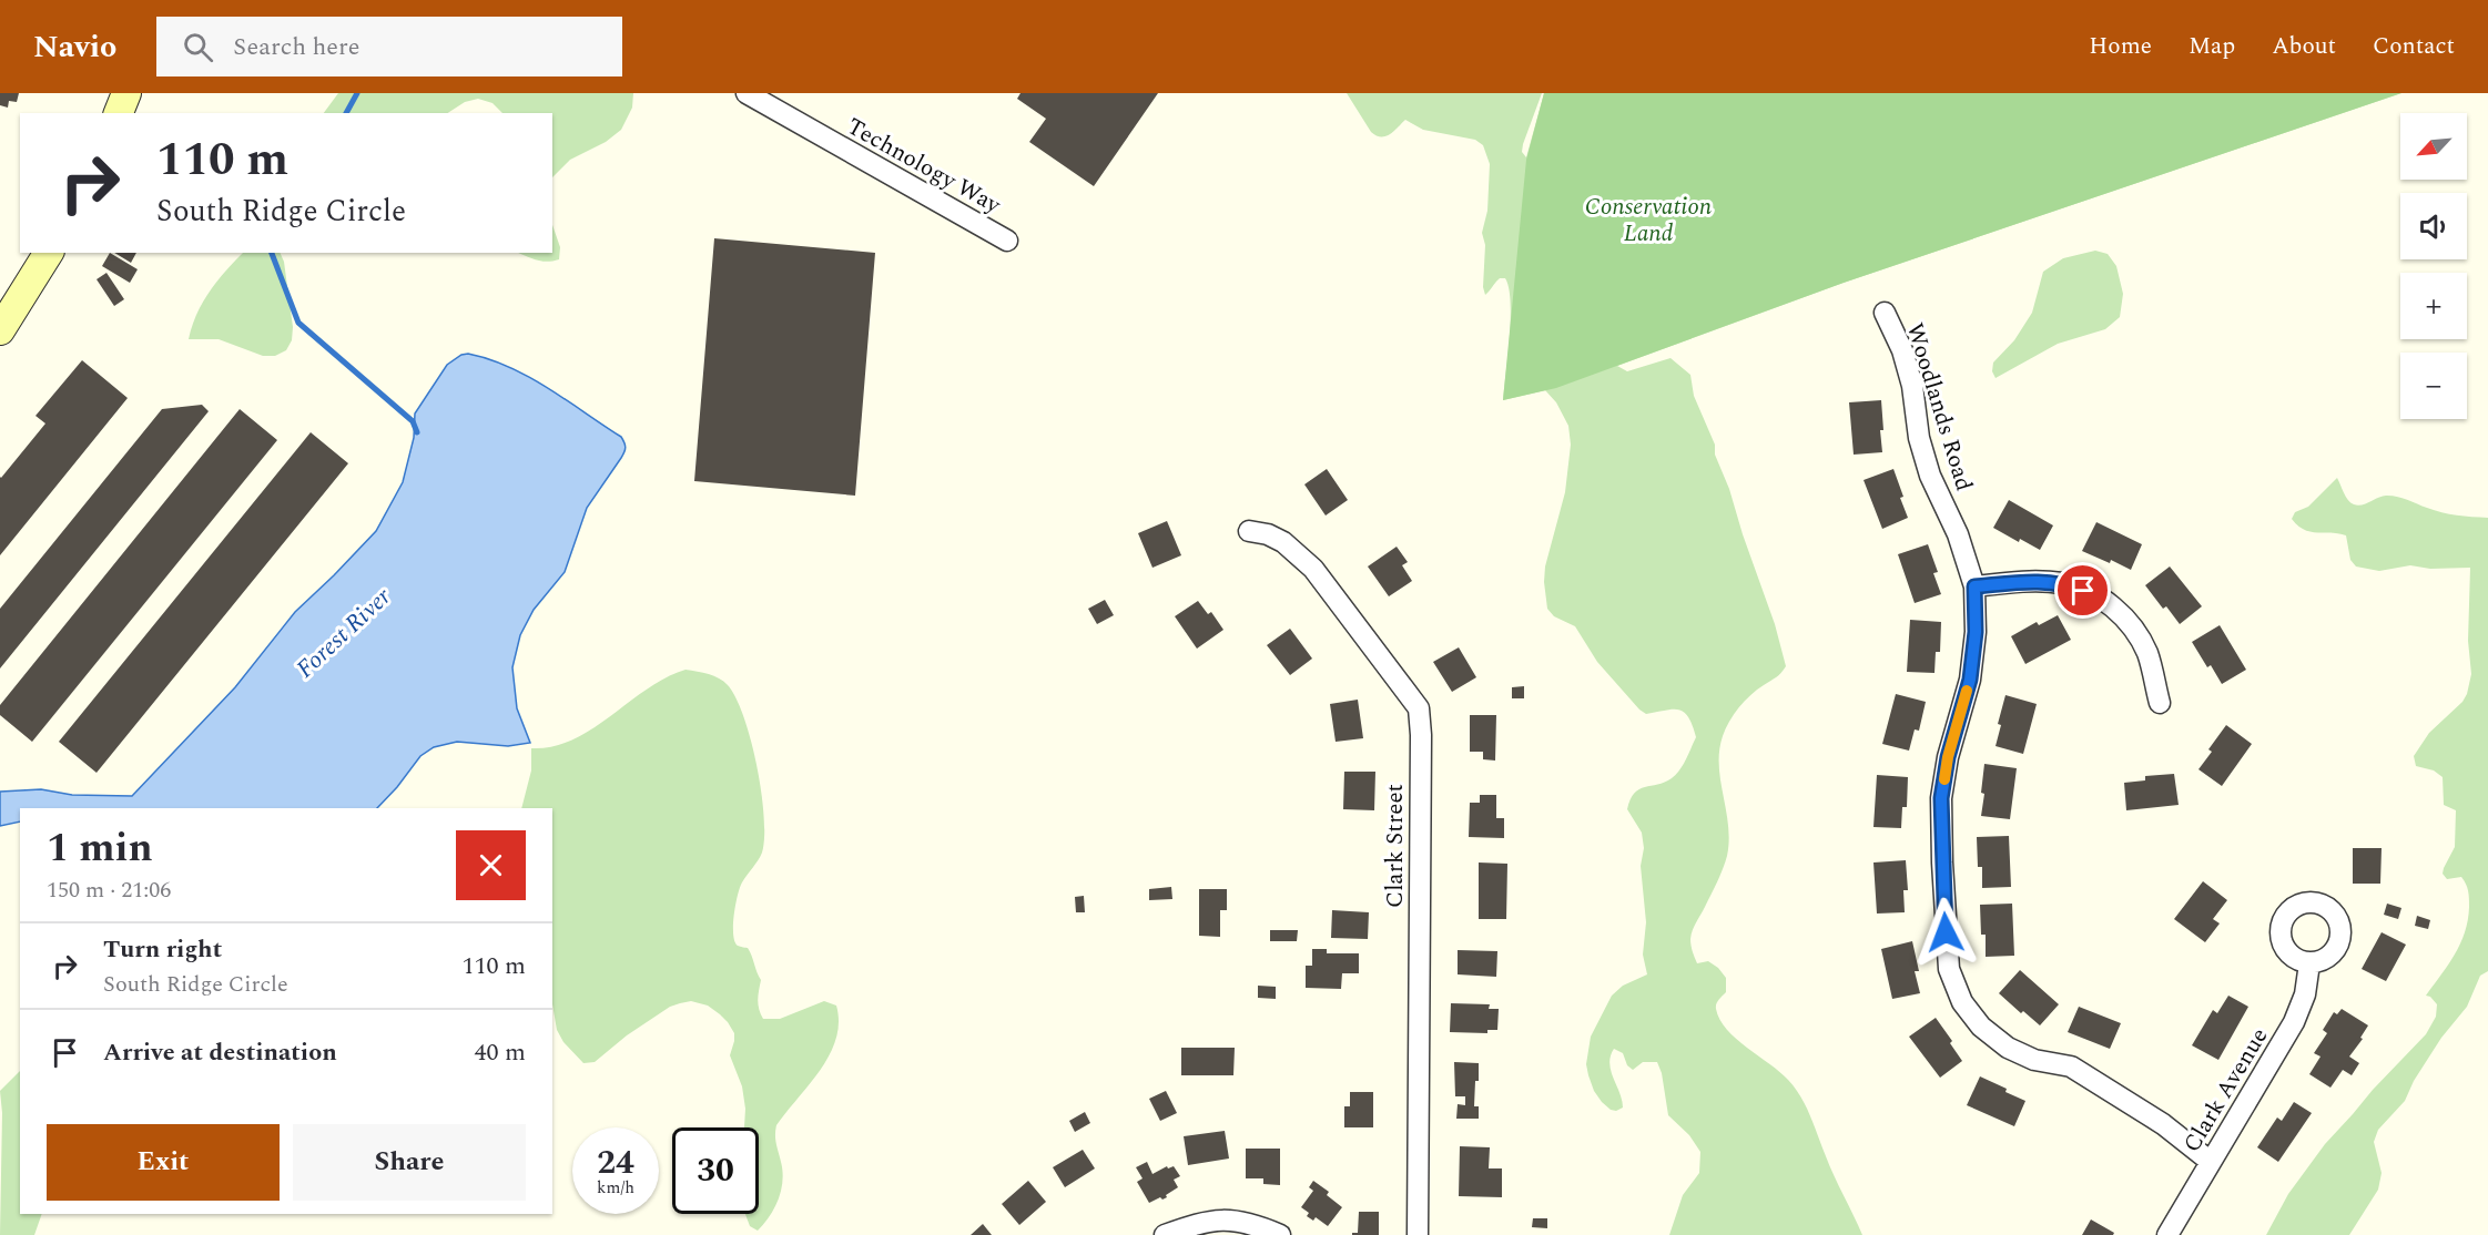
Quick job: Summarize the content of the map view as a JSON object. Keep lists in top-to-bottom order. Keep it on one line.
{"streets":{"street":["Technology Way","Woodlands Road","Clark Street","Clark Avenue"]},"crossings":[["Woodlands Road","Clark Avenue"]],"water":["Forest River"],"parks":["Conservation Land"],"north":"bottom left","page":{"header":"Navio","search":"Search here","nav":["Home","Map","About","Contact"],"map_buttons":["+","−"],"turn":["110 m","South Ridge Circle"],"heading":["1 min","150 m · 21:06"],"list":[{"name":"Turn right","note":"South Ridge Circle","value":"110 m"},{"name":"Arrive at destination","value":"40 m"}],"buttons":["Exit","Share"],"speed":"24 km/h","limit":"30"}}
